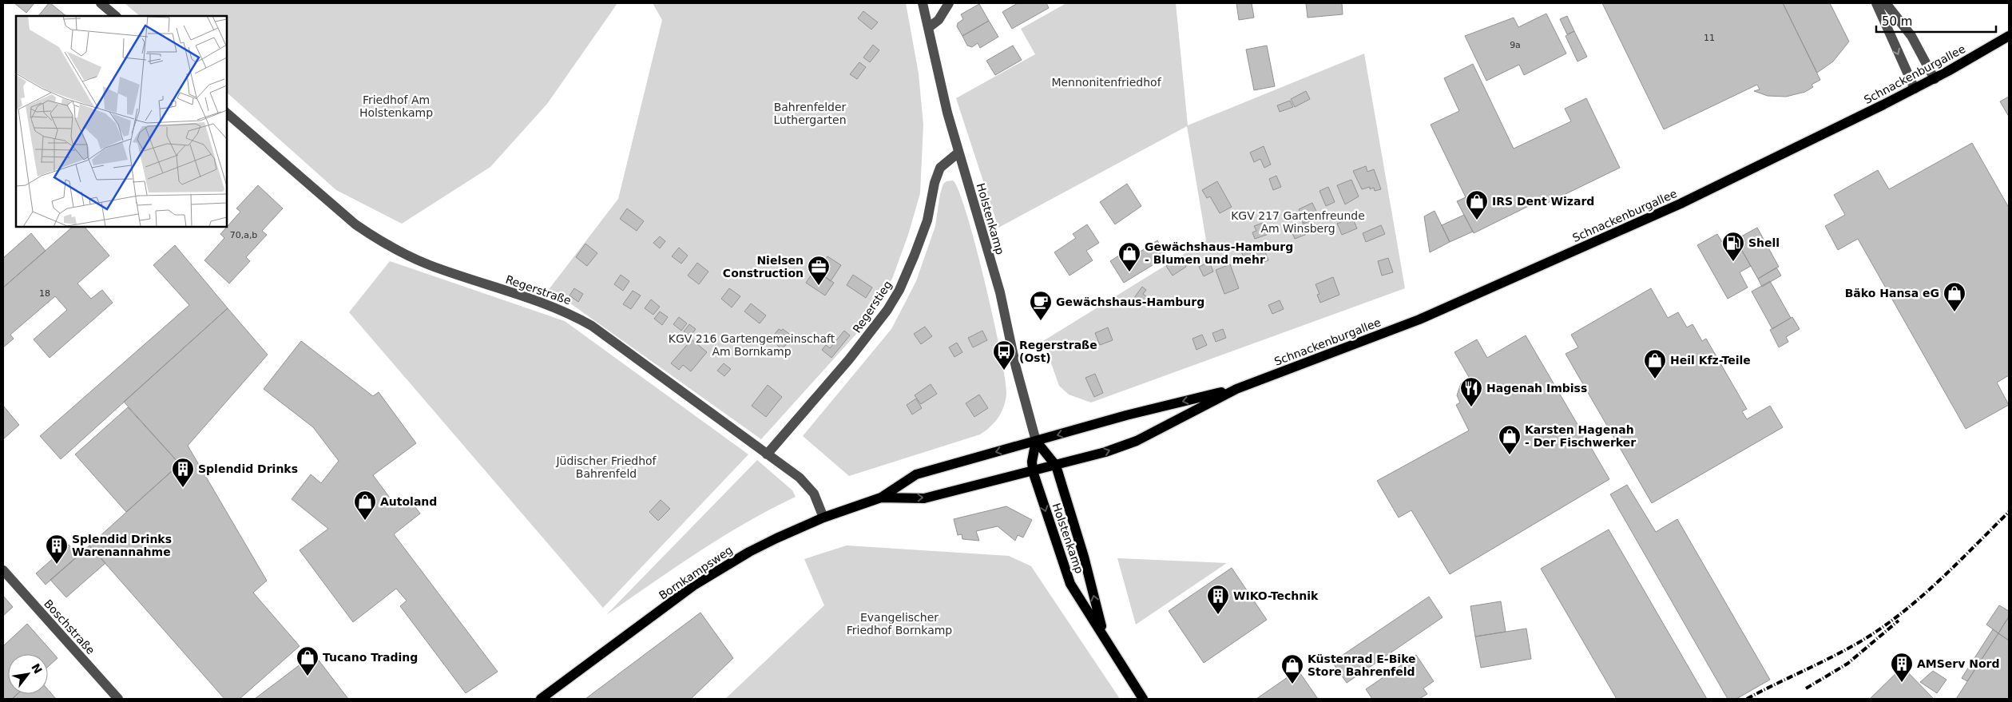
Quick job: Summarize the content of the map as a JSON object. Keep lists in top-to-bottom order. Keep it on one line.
{"streets":{"main road":["Schnackenburgallee","Holstenkamp","Bornkampsweg"],"street":["Regerstraße","Regerstieg","Boschstraße"]},"crossings":[["Schnackenburgallee","Holstenkamp"],["Schnackenburgallee","Bornkampsweg"],["Holstenkamp","Regerstieg"],["Holstenkamp","Bornkampsweg"],["Regerstraße","Regerstieg"],["Regerstraße","Bornkampsweg"]],"parks":["Mennonitenfriedhof","Friedhof Am Holstenkamp","Bahrenfelder Luthergarten","KGV 217 Gartenfreunde Am Winsberg","KGV 216 Gartengemeinschaft Am Bornkamp","Jüdischer Friedhof Bahrenfeld","Evangelischer Friedhof Bornkamp"],"places":{"shop":["IRS Dent Wizard","Gewächshaus-Hamburg - Blumen und mehr","Bäko Hansa eG","Heil Kfz-Teile","Karsten Hagenah - Der Fischwerker","Autoland","Tucano Trading","Küstenrad E-Bike Store Bahrenfeld"],"fuel station":["Shell"],"office":["Nielsen Construction"],"cafe":["Gewächshaus-Hamburg"],"bus stop":["Regerstraße (Ost)"],"restaurant":["Hagenah Imbiss"],"building":["Splendid Drinks","Splendid Drinks Warenannahme","WIKO-Technik","AMServ Nord"]},"house_numbers":["11","9a","70,a,b","18"],"scale_bar":"50 m","north":"top right"}
